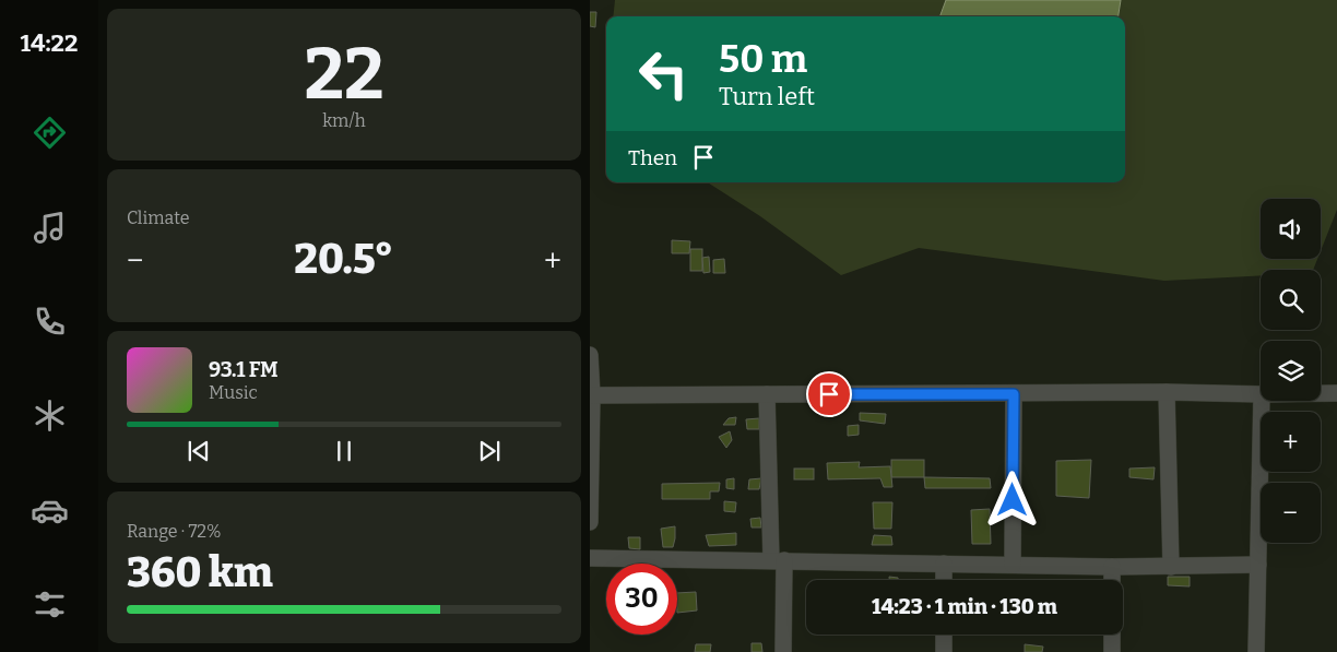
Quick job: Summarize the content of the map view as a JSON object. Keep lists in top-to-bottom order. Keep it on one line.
{"page":{"tabs":"14:22","tile":[["22","km/h"],"Climate",["Range · 72%","360 km"]],"turn":["50 m","Turn left"],"then":"Then","map_buttons":["+","−"],"heat":["−","20.5°","+"],"song":["93.1 FM","Music"],"limit":"30","trip":"14:23 · 1 min · 130 m"}}
